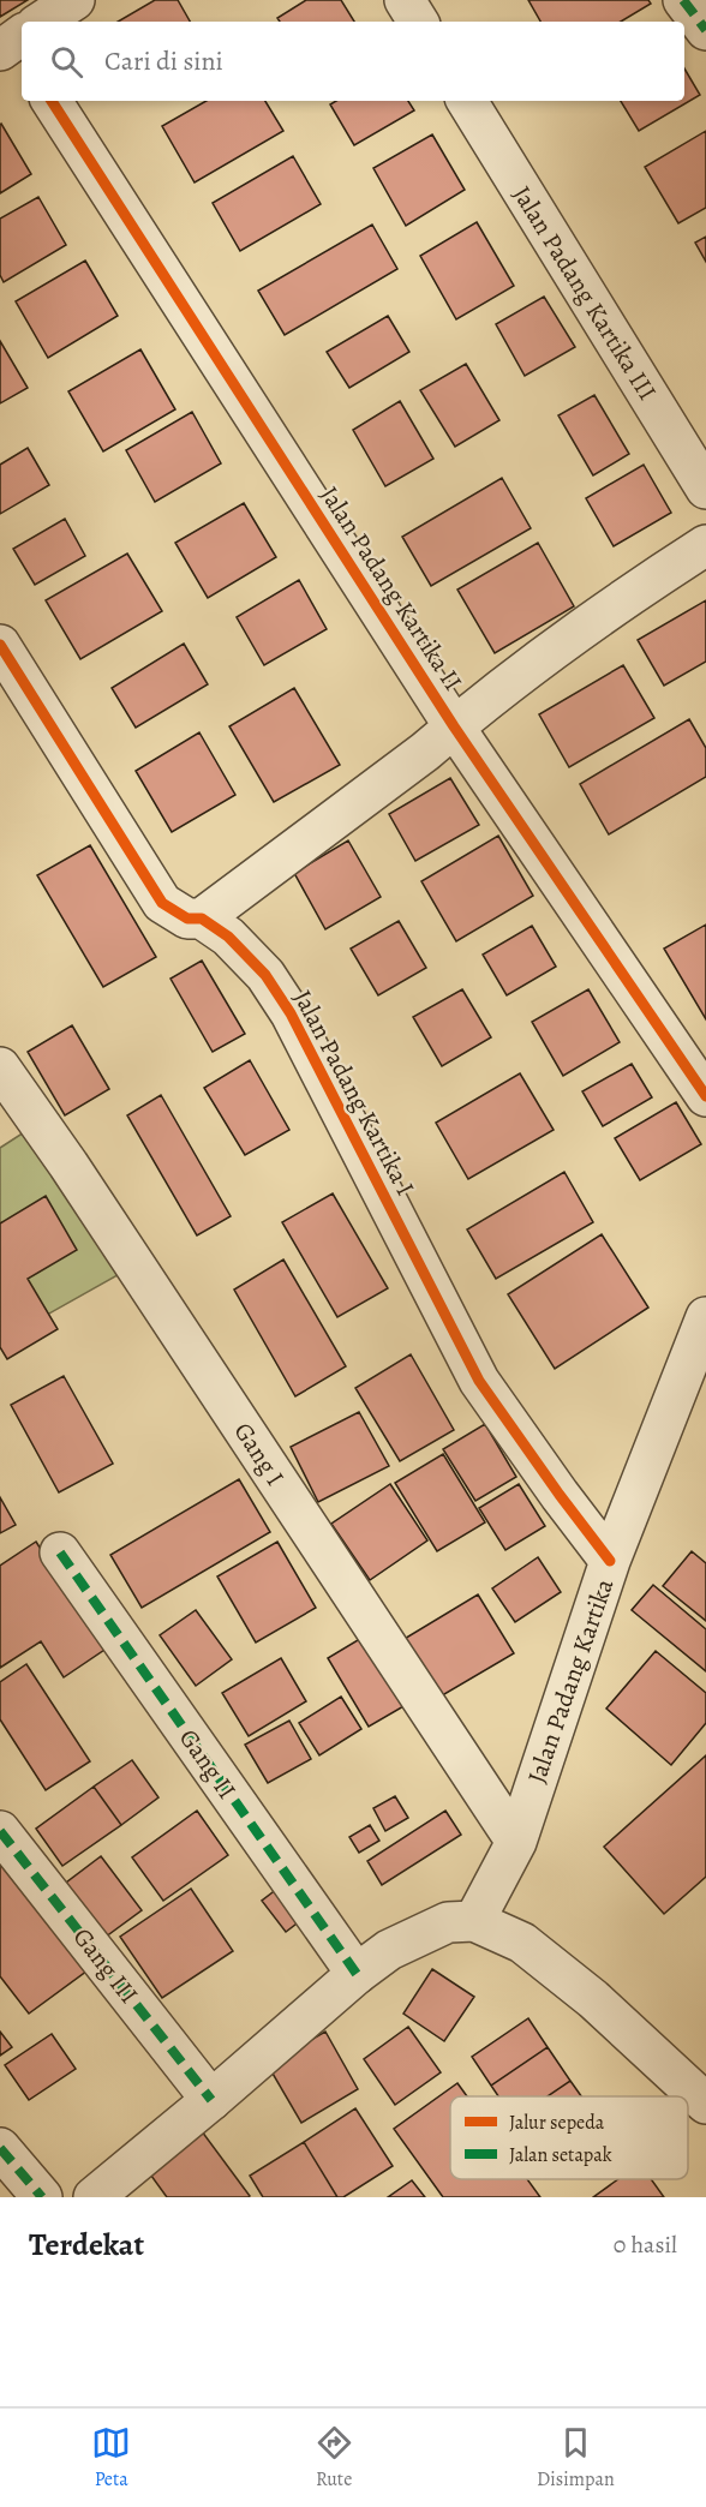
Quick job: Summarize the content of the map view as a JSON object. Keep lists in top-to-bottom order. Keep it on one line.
{"streets":{"street":["Jalan Padang Kartika III","Jalan Padang Kartika II","Jalan Padang Kartika I","Gang I","Jalan Padang Kartika","Gang II","Gang III"]},"crossings":[["Jalan Padang Kartika I","Jalan Padang Kartika"],["Gang I","Jalan Padang Kartika"]],"legend":["Jalur sepeda","Jalan setapak"],"page":{"search":"Cari di sini","heading":["Terdekat","0 hasil"],"nav":["Peta","Rute","Disimpan"]}}
